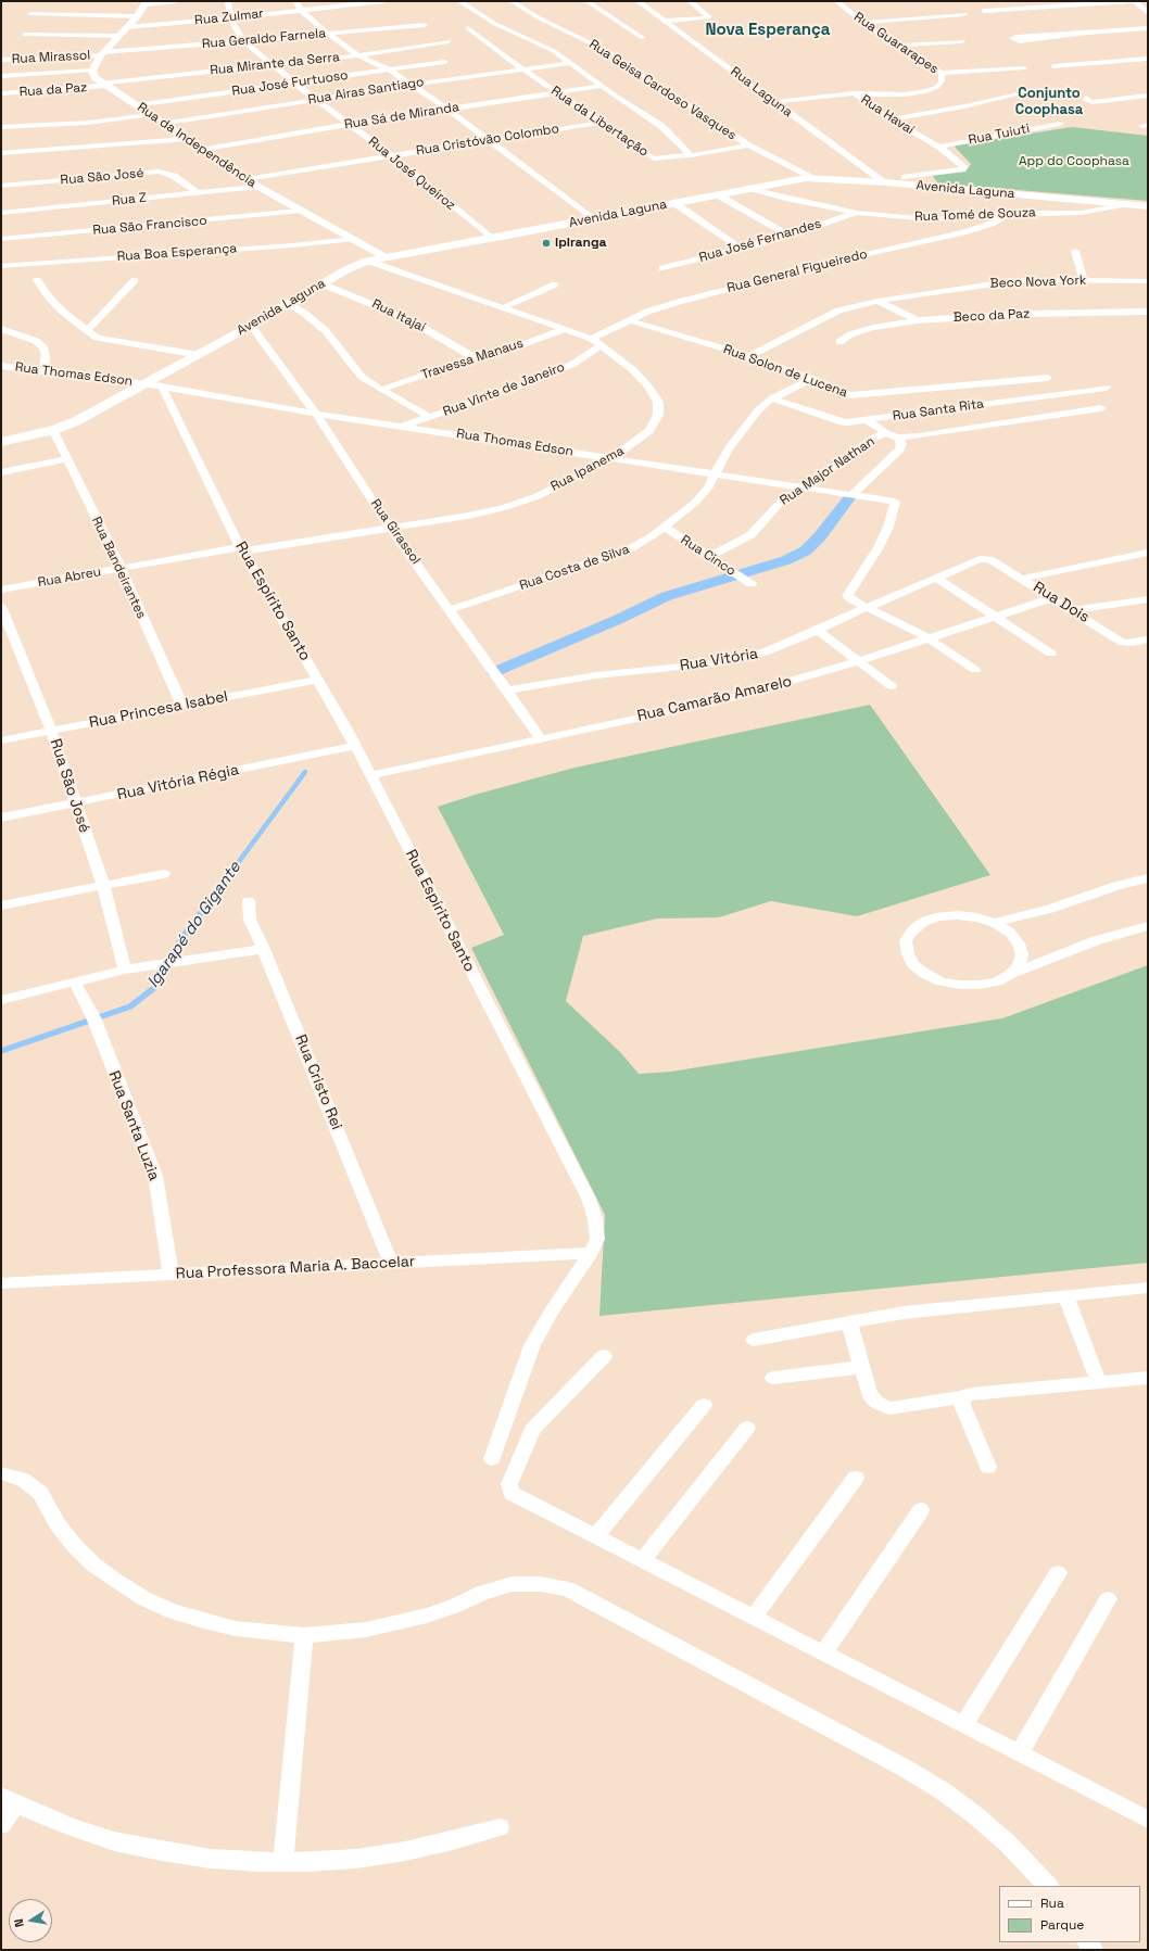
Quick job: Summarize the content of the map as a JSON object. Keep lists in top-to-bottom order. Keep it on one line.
{"streets":{"main road":["Avenida Laguna"],"street":["Rua Zulmar","Rua Geraldo Farnela","Rua Guararapes","Rua Mirassol","Rua Mirante da Serra","Rua José Furtuoso","Rua da Paz","Rua Geisa Cardoso Vasques","Rua Airas Santiago","Rua Laguna","Rua Havaí","Rua Sá de Miranda","Rua da Libertação","Rua Tuiuti","Rua Cristóvão Colombo","Rua da Independência","Rua José Queiroz","Rua São José","Rua Z","Rua Tomé de Souza","Rua São Francisco","Rua José Fernandes","Rua Boa Esperança","Rua General Figueiredo","Beco Nova York","Rua Itajaí","Beco da Paz","Travessa Manaus","Rua Solon de Lucena","Rua Thomas Edson","Rua Vinte de Janeiro","Rua Santa Rita","Rua Ipanema","Rua Major Nathan","Rua Girassol","Rua Cinco","Rua Bandeirantes","Rua Costa de Silva","Rua Abreu","Rua Espírito Santo","Rua Dois","Rua Vitória","Rua Camarão Amarelo","Rua Princesa Isabel","Rua Vitória Régia","Rua Cristo Rei","Rua Santa Luzia","Rua Professora Maria A. Baccelar"]},"crossings":[["Rua Zulmar","Rua José Queiroz"],["Rua Geraldo Farnela","Rua Mirassol"],["Rua Geraldo Farnela","Rua José Queiroz"],["Rua Guararapes","Rua Havaí"],["Rua Mirante da Serra","Rua da Paz"],["Rua Mirante da Serra","Rua da Independência"],["Rua Mirante da Serra","Rua José Queiroz"],["Rua José Furtuoso","Rua da Independência"],["Rua José Furtuoso","Rua José Queiroz"],["Rua da Paz","Rua da Independência"],["Rua Geisa Cardoso Vasques","Rua da Libertação"],["Rua Geisa Cardoso Vasques","Avenida Laguna"],["Rua Airas Santiago","Rua da Libertação"],["Rua Airas Santiago","Rua da Independência"],["Rua Airas Santiago","Rua José Queiroz"],["Rua Laguna","Rua Havaí"],["Rua Laguna","Avenida Laguna"],["Rua Havaí","Rua Tuiuti"],["Rua Sá de Miranda","Rua da Libertação"],["Rua Sá de Miranda","Rua da Independência"],["Rua Sá de Miranda","Rua José Queiroz"],["Rua da Libertação","Rua Cristóvão Colombo"],["Rua Cristóvão Colombo","Rua da Independência"],["Rua Cristóvão Colombo","Rua José Queiroz"],["Rua da Independência","Avenida Laguna"],["Rua da Independência","Rua Z"],["Rua da Independência","Rua São Francisco"],["Rua da Independência","Rua Boa Esperança"],["Rua José Queiroz","Avenida Laguna"],["Rua São José","Rua Z"],["Rua São José","Rua Princesa Isabel"],["Rua São José","Rua Vitória Régia"],["Avenida Laguna","Rua Tomé de Souza"],["Avenida Laguna","Rua Itajaí"],["Avenida Laguna","Rua Thomas Edson"],["Avenida Laguna","Rua Ipanema"],["Avenida Laguna","Rua Girassol"],["Avenida Laguna","Rua Bandeirantes"],["Rua Tomé de Souza","Rua José Fernandes"],["Rua Tomé de Souza","Rua General Figueiredo"],["Rua General Figueiredo","Rua Solon de Lucena"],["Rua General Figueiredo","Rua Ipanema"],["Beco Nova York","Rua Solon de Lucena"],["Rua Itajaí","Travessa Manaus"],["Travessa Manaus","Rua Ipanema"],["Rua Solon de Lucena","Rua Costa de Silva"],["Rua Thomas Edson","Rua Vinte de Janeiro"],["Rua Thomas Edson","Rua Ipanema"],["Rua Thomas Edson","Rua Major Nathan"],["Rua Thomas Edson","Rua Girassol"],["Rua Thomas Edson","Rua Costa de Silva"],["Rua Thomas Edson","Rua Espírito Santo"],["Rua Thomas Edson","Rua Vitória"],["Rua Vinte de Janeiro","Rua Ipanema"],["Rua Santa Rita","Rua Major Nathan"],["Rua Santa Rita","Rua Costa de Silva"],["Rua Ipanema","Rua Girassol"],["Rua Ipanema","Rua Abreu"],["Rua Ipanema","Rua Espírito Santo"],["Rua Major Nathan","Rua Cinco"],["Rua Girassol","Rua Costa de Silva"],["Rua Girassol","Rua Vitória"],["Rua Girassol","Rua Camarão Amarelo"],["Rua Cinco","Rua Costa de Silva"],["Rua Bandeirantes","Rua Abreu"],["Rua Bandeirantes","Rua Princesa Isabel"],["Rua Abreu","Rua Espírito Santo"],["Rua Espírito Santo","Rua Camarão Amarelo"],["Rua Espírito Santo","Rua Princesa Isabel"],["Rua Espírito Santo","Rua Vitória Régia"],["Rua Espírito Santo","Rua Professora Maria A. Baccelar"],["Rua Dois","Rua Vitória"],["Rua Dois","Rua Camarão Amarelo"],["Rua Cristo Rei","Rua Professora Maria A. Baccelar"],["Rua Santa Luzia","Rua Professora Maria A. Baccelar"]],"districts":["Nova Esperança","Conjunto Coophasa"],"water":["Igarapé do Gigante"],"parks":["App do Coophasa"],"places":["Ipiranga"],"legend":["Rua","Parque"],"north":"left"}
